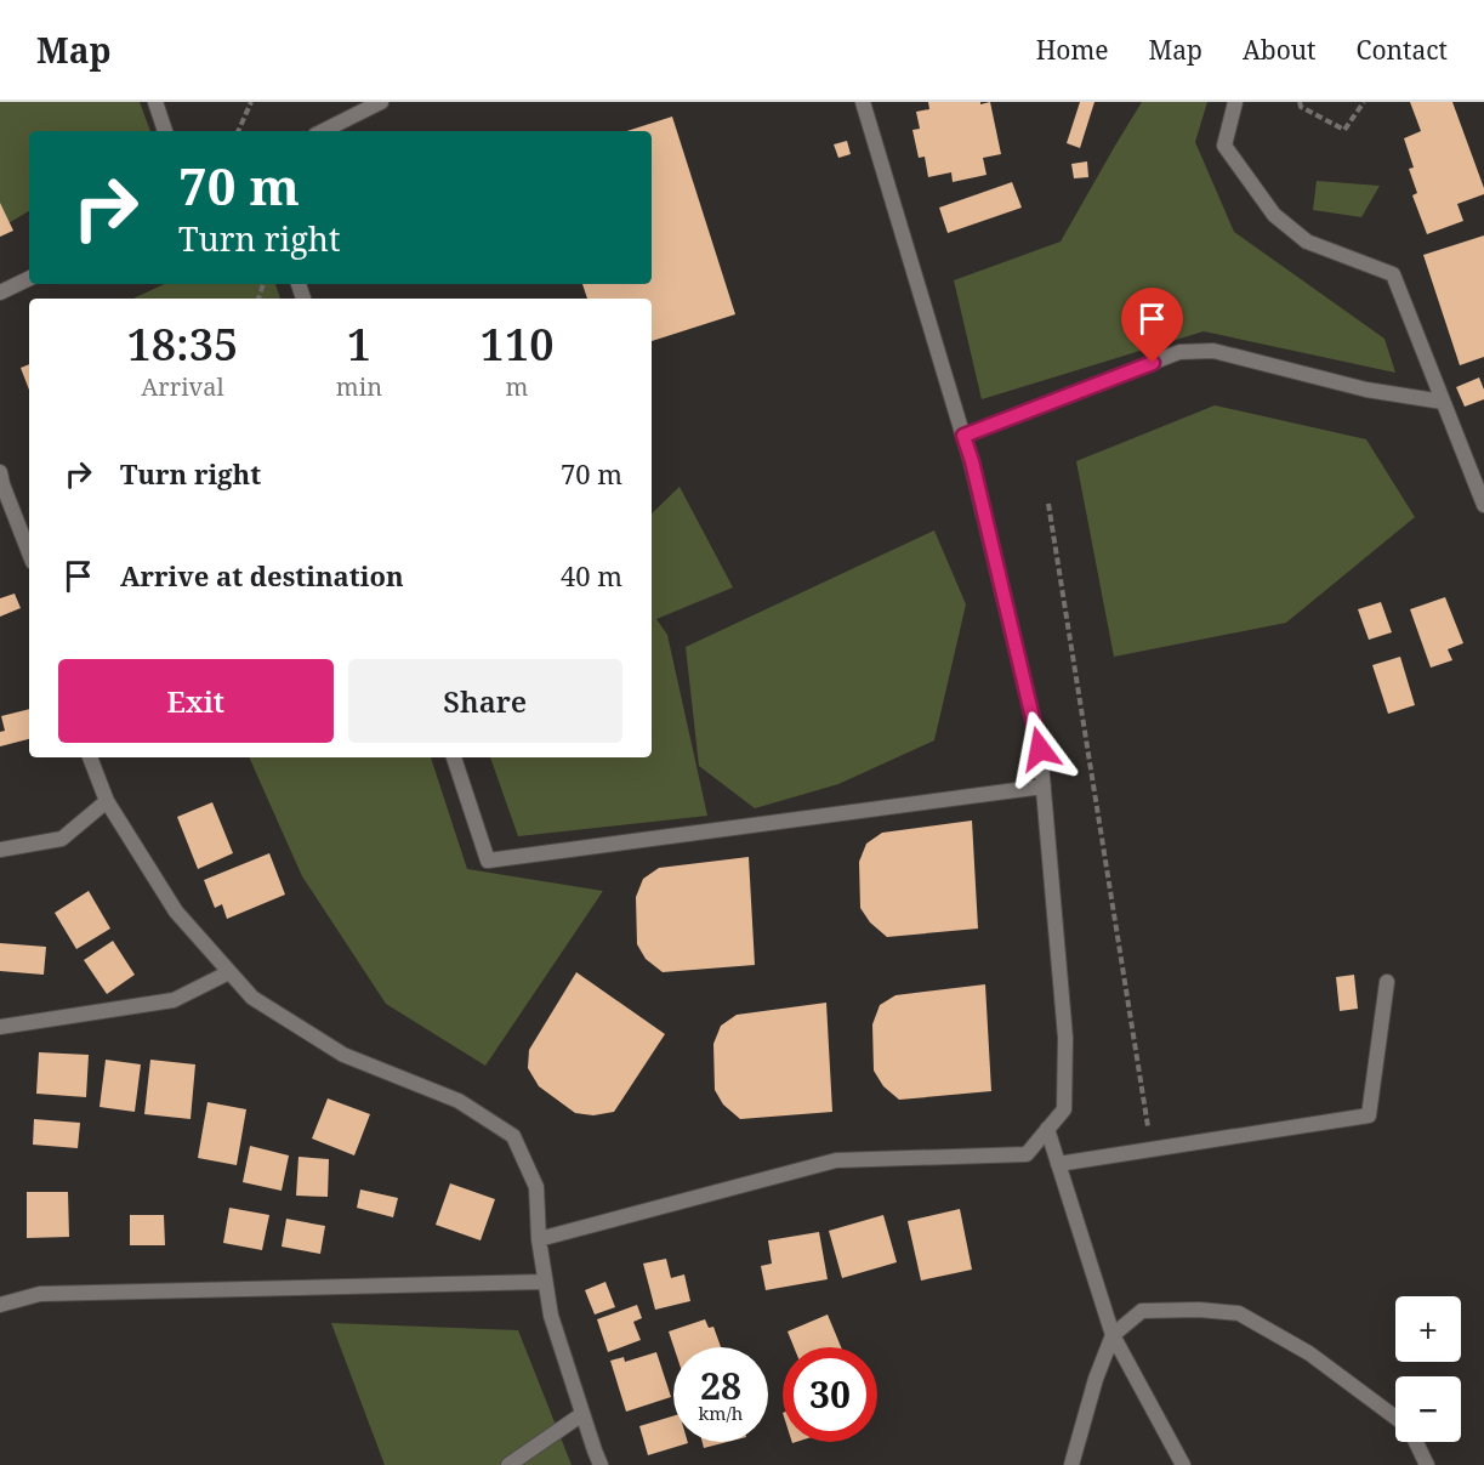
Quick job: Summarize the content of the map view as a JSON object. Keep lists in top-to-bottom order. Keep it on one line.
{"page":{"header":"Map","nav":["Home","Map","About","Contact"],"turn":["70 m","Turn right"],"eta":["18:35","Arrival","1","min","110","m"],"list":[{"name":"Turn right","value":"70 m"},{"name":"Arrive at destination","value":"40 m"}],"buttons":["Exit","Share"],"map_buttons":["+","−"],"speed":"28 km/h","limit":"30"}}
